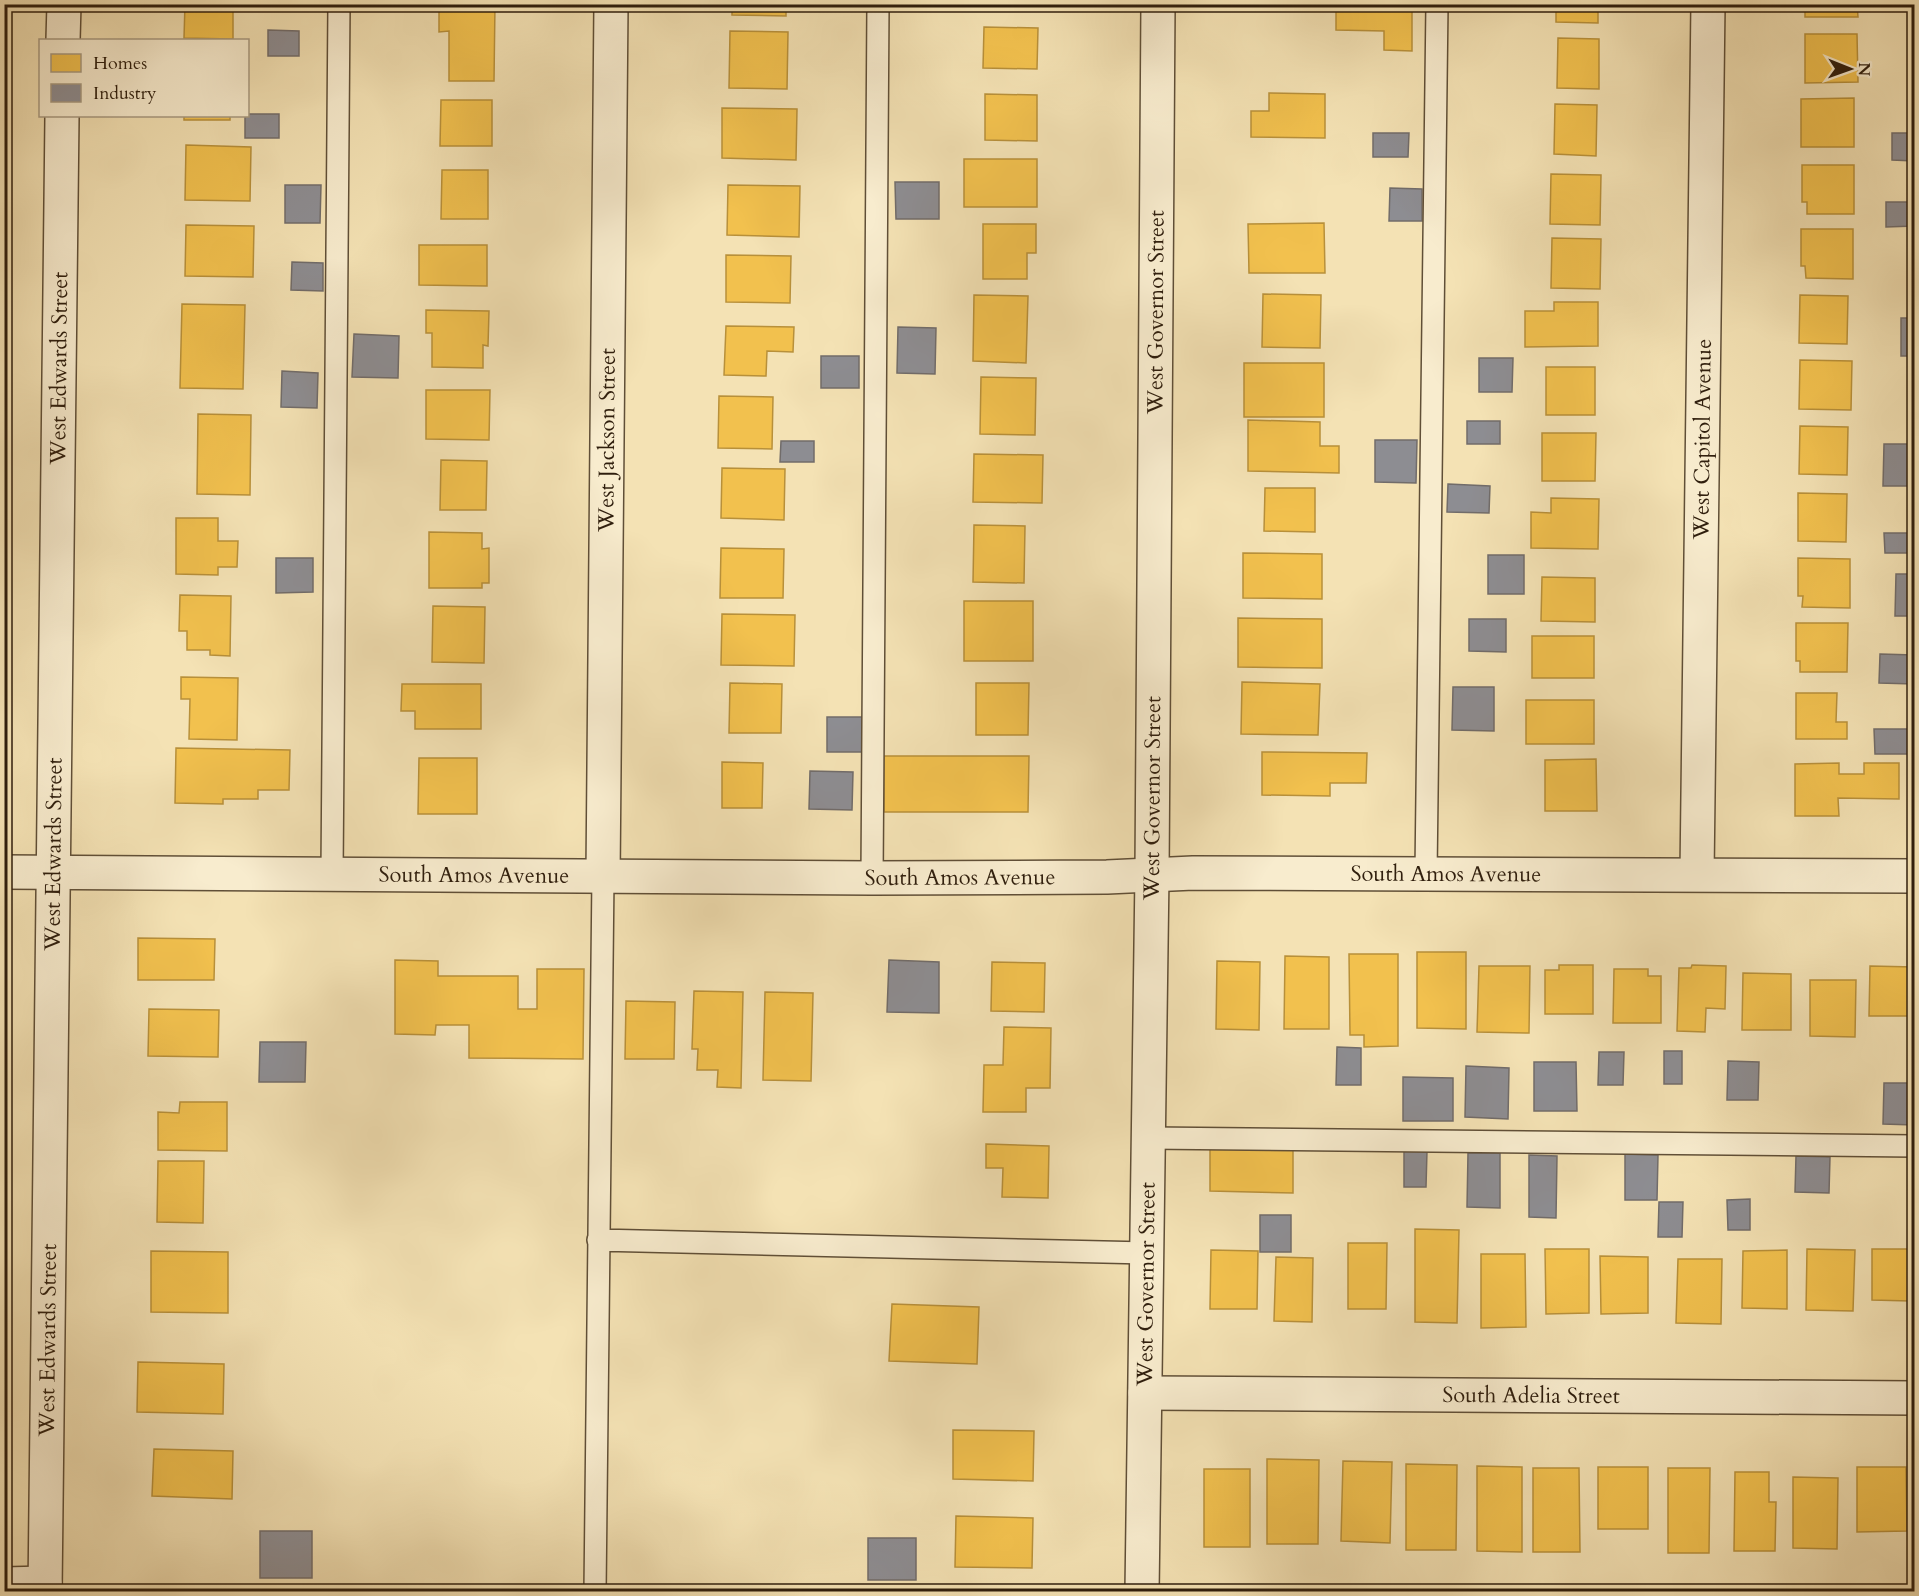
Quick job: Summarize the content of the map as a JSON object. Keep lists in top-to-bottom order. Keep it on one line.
{"streets":{"street":["West Governor Street","West Edwards Street","West Capitol Avenue","West Jackson Street","South Amos Avenue","South Adelia Street"]},"crossings":[["West Governor Street","South Amos Avenue"],["West Governor Street","South Adelia Street"],["West Edwards Street","South Amos Avenue"],["West Capitol Avenue","South Amos Avenue"],["West Jackson Street","South Amos Avenue"]],"legend":["Homes","Industry"],"north":"right"}
